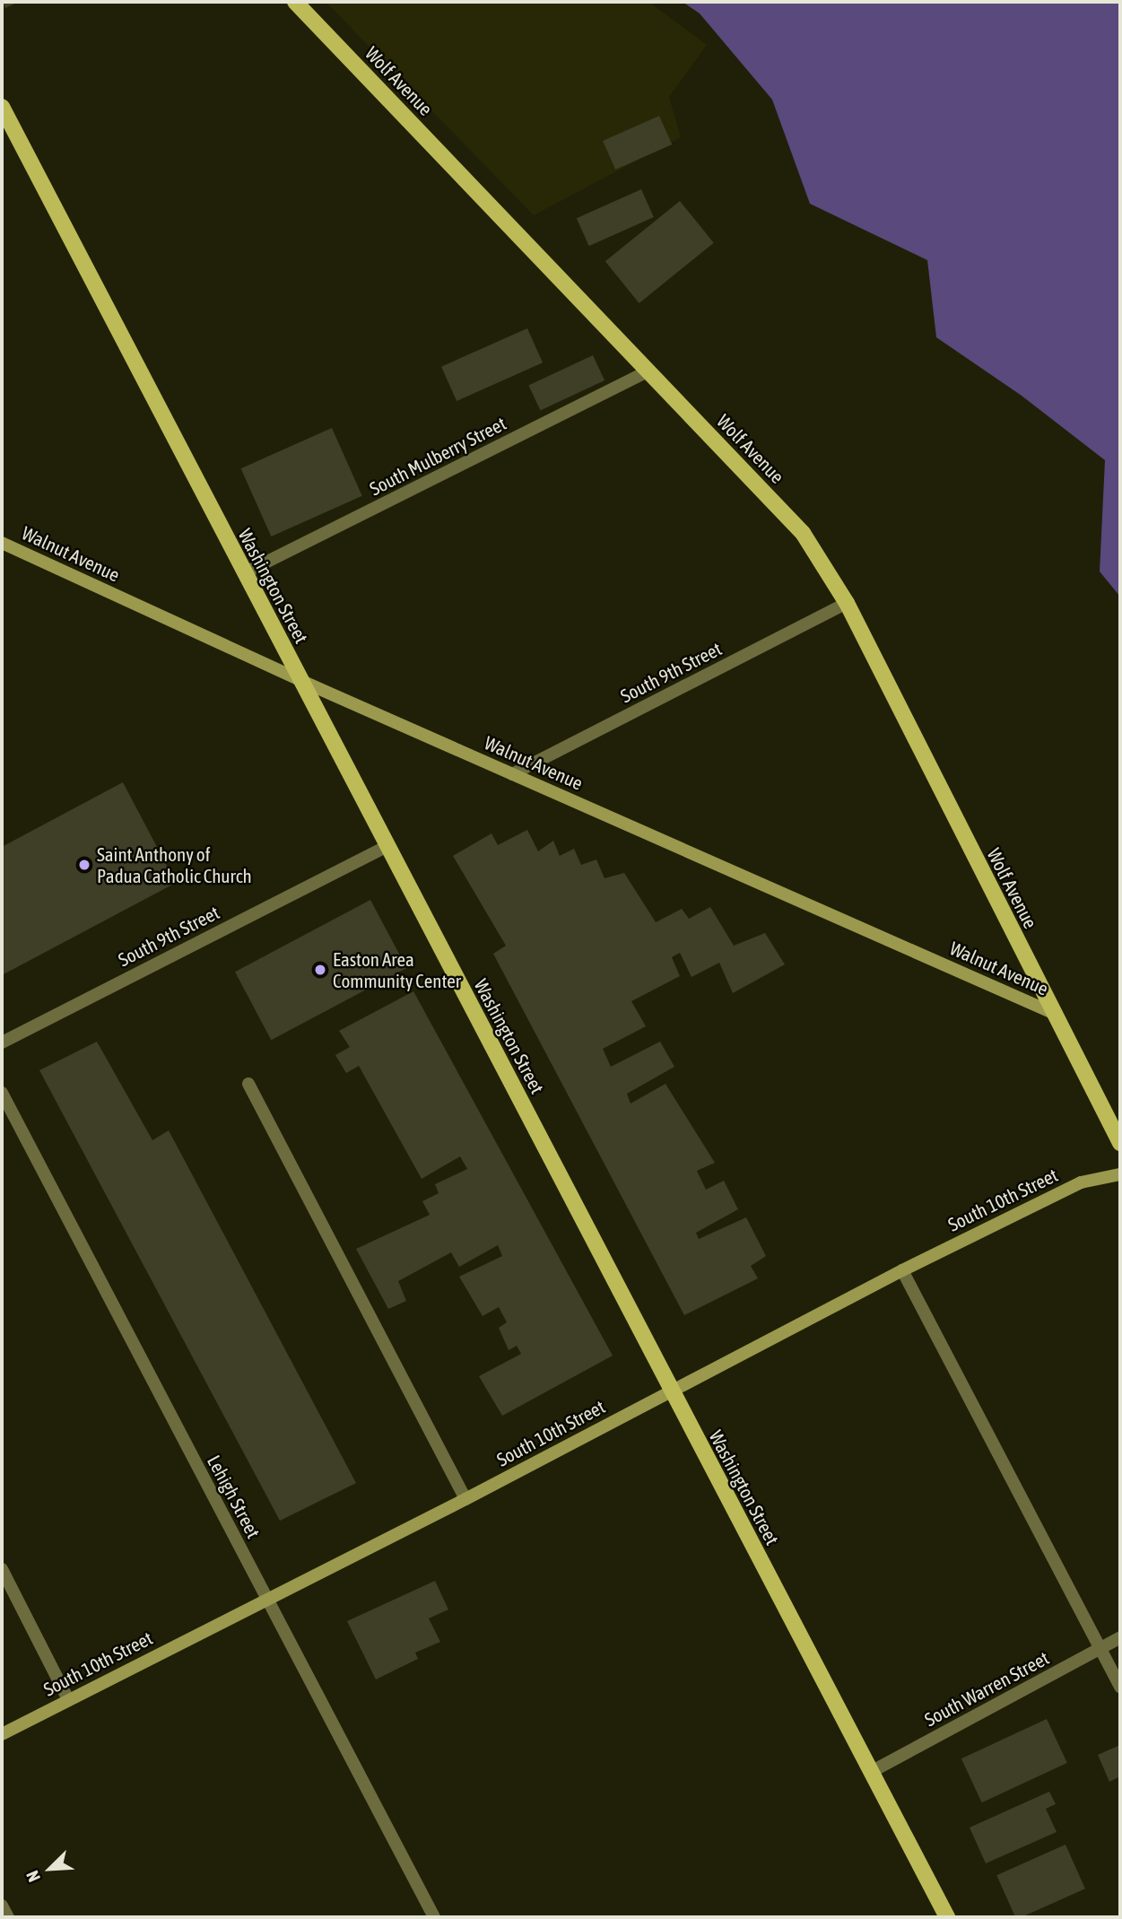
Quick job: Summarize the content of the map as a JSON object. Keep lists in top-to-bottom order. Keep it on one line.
{"streets":{"main road":["Wolf Avenue","Washington Street"],"street":["South Mulberry Street","Walnut Avenue","South 9th Street","South 10th Street","Lehigh Street","South Warren Street"]},"crossings":[["Wolf Avenue","South Mulberry Street"],["Wolf Avenue","Walnut Avenue"],["Wolf Avenue","South 9th Street"],["South Mulberry Street","Washington Street"],["Walnut Avenue","Washington Street"],["Walnut Avenue","South 9th Street"],["Washington Street","South 9th Street"],["Washington Street","South 10th Street"],["Washington Street","South Warren Street"],["South 10th Street","Lehigh Street"]],"places":["Saint Anthony of Padua Catholic Church","Easton Area Community Center"],"north":"bottom left"}
